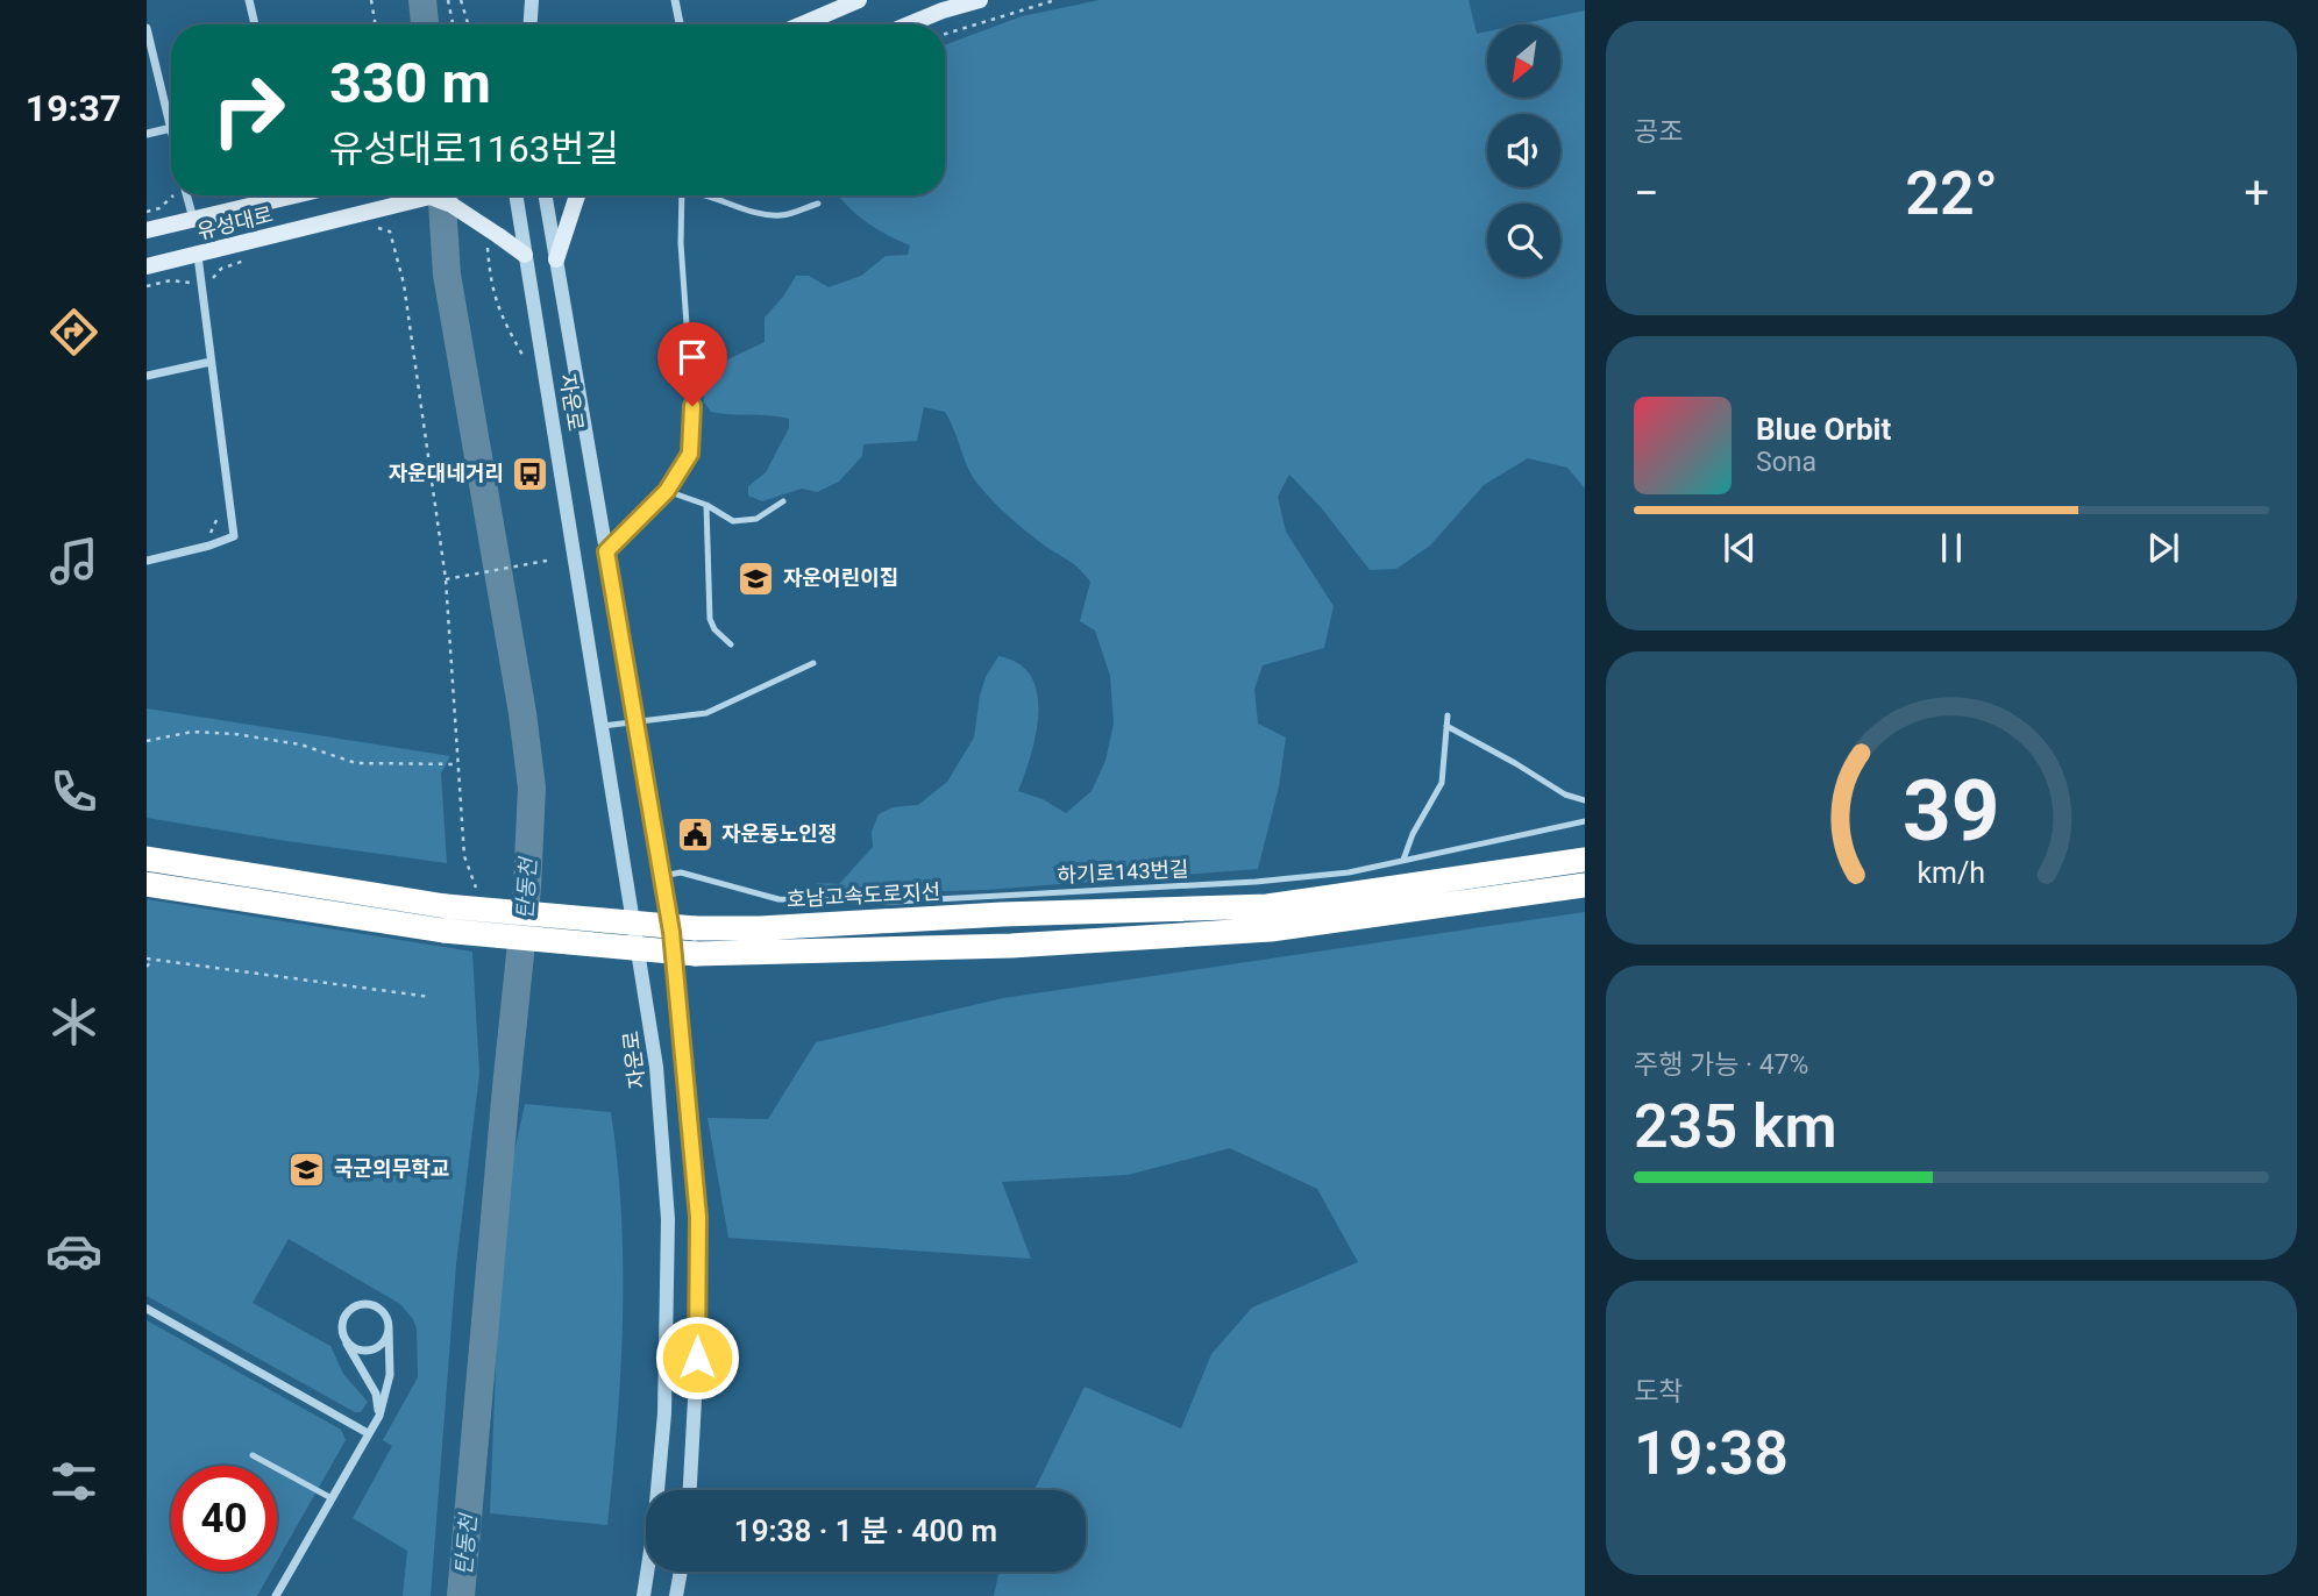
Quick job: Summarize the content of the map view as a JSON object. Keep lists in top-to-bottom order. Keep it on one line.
{"streets":{"highway":["호남고속도로지선"],"main road":["유성대로"],"street":["자운로"],"lane":["하기로143번길"]},"crossings":[["자운로","하기로143번길"]],"water":["탄동천"],"places":{"bus stop":["자운대네거리"],"school or university":["자운어린이집","국군의무학교"],"public building":["자운동노인정"]},"north":"bottom left","page":{"tabs":"19:37","tile":["공조",["주행 가능 · 47%","235 km"],["도착","19:38"]],"turn":["330 m","유성대로1163번길"],"heat":["−","22°","+"],"song":["Blue Orbit","Sona"],"limit":"40","trip":"19:38 · 1 분 · 400 m","gauge":["39","km/h"]}}
